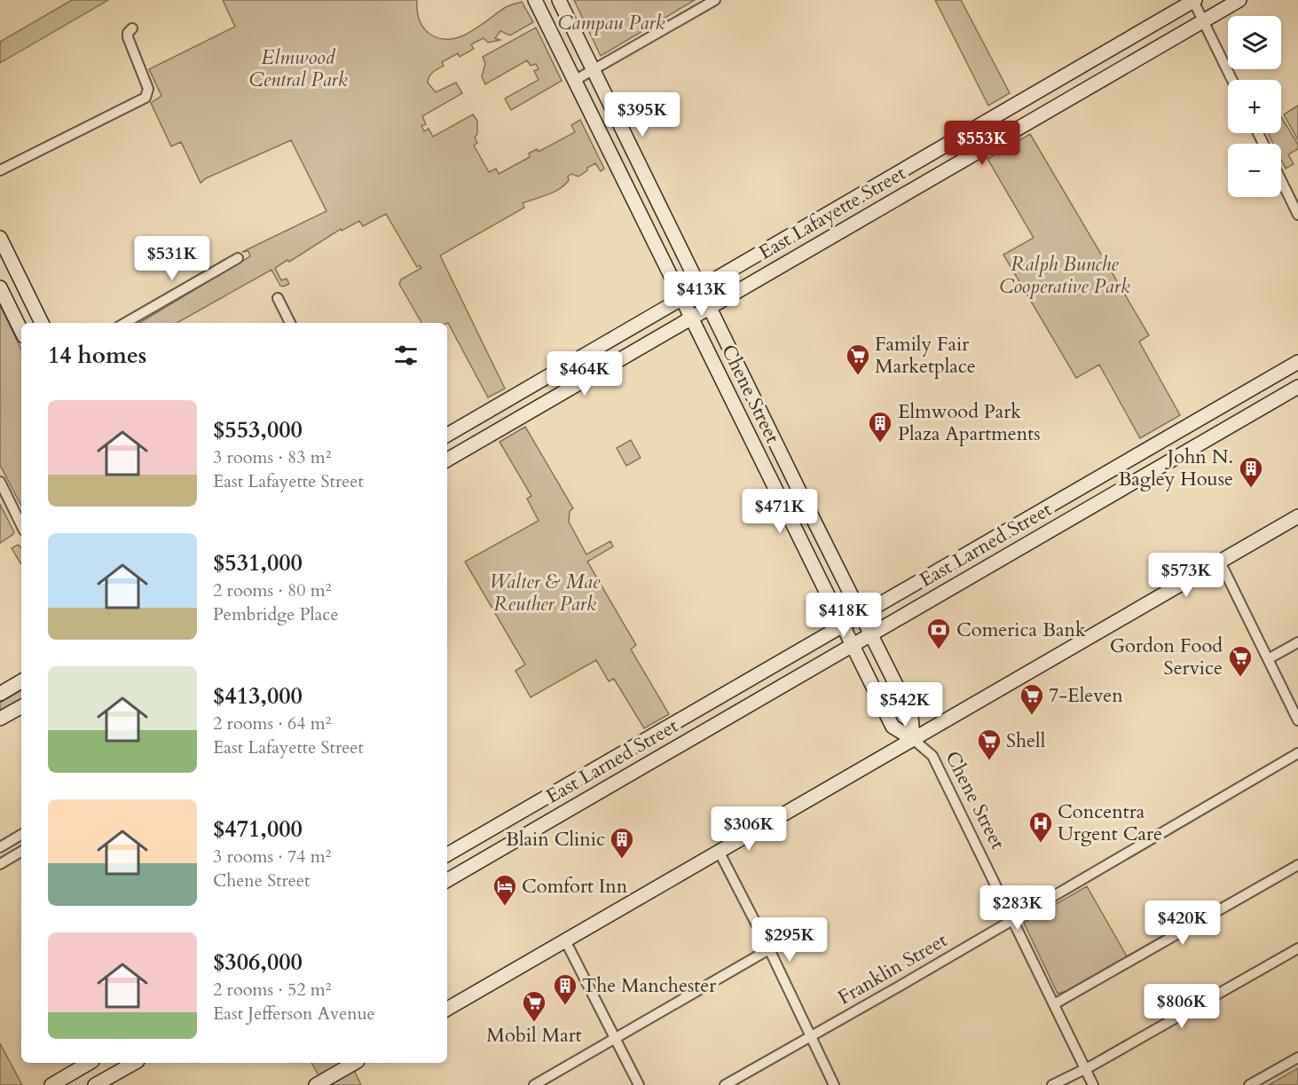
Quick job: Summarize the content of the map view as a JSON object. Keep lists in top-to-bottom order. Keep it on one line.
{"streets":{"street":["East Lafayette Street","Chene Street","East Larned Street","Franklin Street"]},"crossings":[["East Lafayette Street","Chene Street"],["Chene Street","East Larned Street"],["Chene Street","Franklin Street"]],"parks":["Campau Park","Elmwood Central Park","Ralph Bunche Cooperative Park","Walter & Mae Reuther Park"],"places":{"supermarket":["Family Fair Marketplace","Gordon Food Service","7-Eleven","Shell","Mobil Mart"],"building":["Elmwood Park Plaza Apartments","John N. Bagley House","Blain Clinic","The Manchester"],"bank":["Comerica Bank"],"hospital":["Concentra Urgent Care"],"hotel":["Comfort Inn"]},"page":{"map_buttons":["+","−"],"price":["$395K","$553K","$531K","$413K","$464K","$471K","$573K","$418K","$542K","$306K","$283K","$420K","$295K","$806K"],"heading":"14 homes","list":[{"name":"$553,000","note":"3 rooms · 83 m² · East Lafayette Street"},{"name":"$531,000","note":"2 rooms · 80 m² · Pembridge Place"},{"name":"$413,000","note":"2 rooms · 64 m² · East Lafayette Street"},{"name":"$471,000","note":"3 rooms · 74 m² · Chene Street"},{"name":"$306,000","note":"2 rooms · 52 m² · East Jefferson Avenue"}]}}
